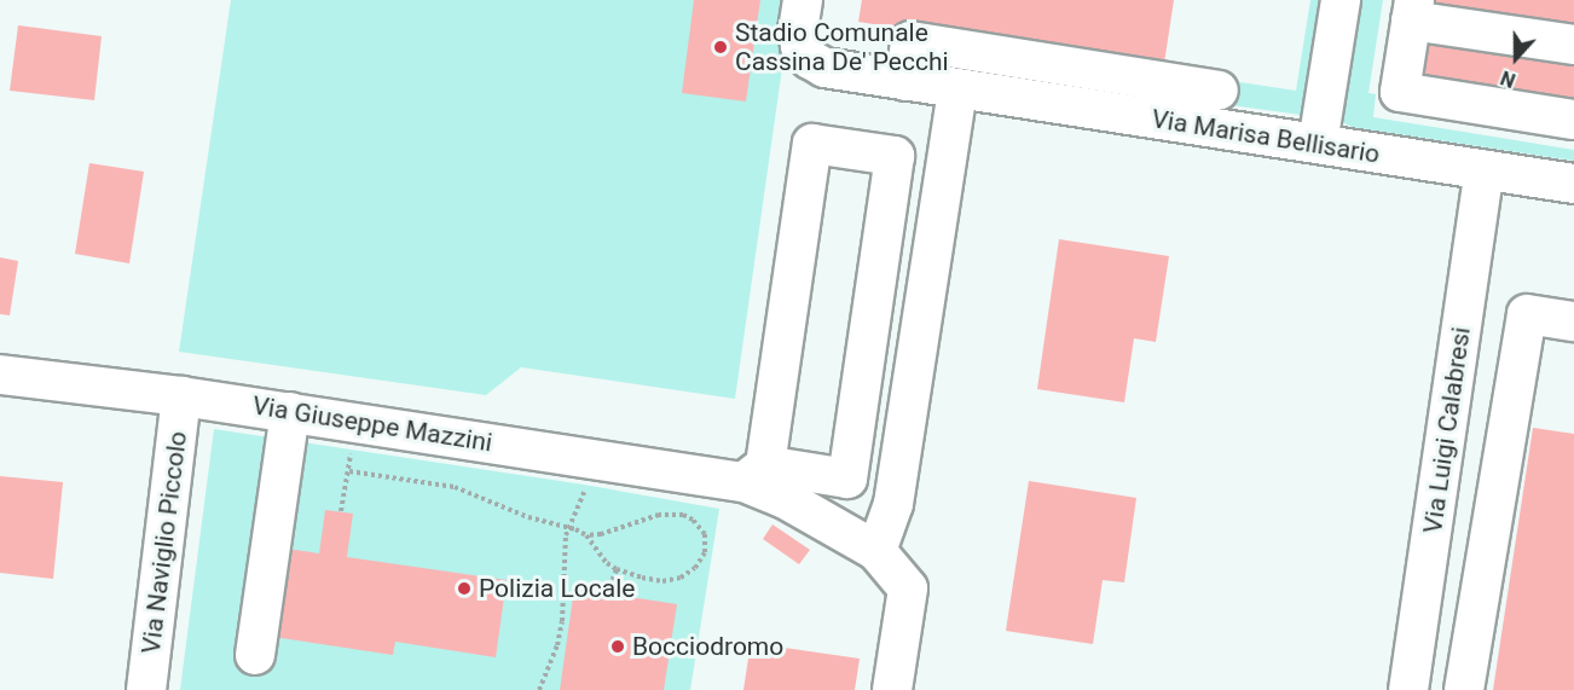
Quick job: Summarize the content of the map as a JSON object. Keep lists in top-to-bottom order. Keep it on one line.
{"streets":{"street":["Via Marisa Bellisario","Via Giuseppe Mazzini","Via Luigi Calabresi","Via Naviglio Piccolo"]},"crossings":[["Via Marisa Bellisario","Via Luigi Calabresi"],["Via Giuseppe Mazzini","Via Naviglio Piccolo"]],"places":["Stadio Comunale Cassina De' Pecchi","Polizia Locale","Bocciodromo"],"north":"bottom"}
